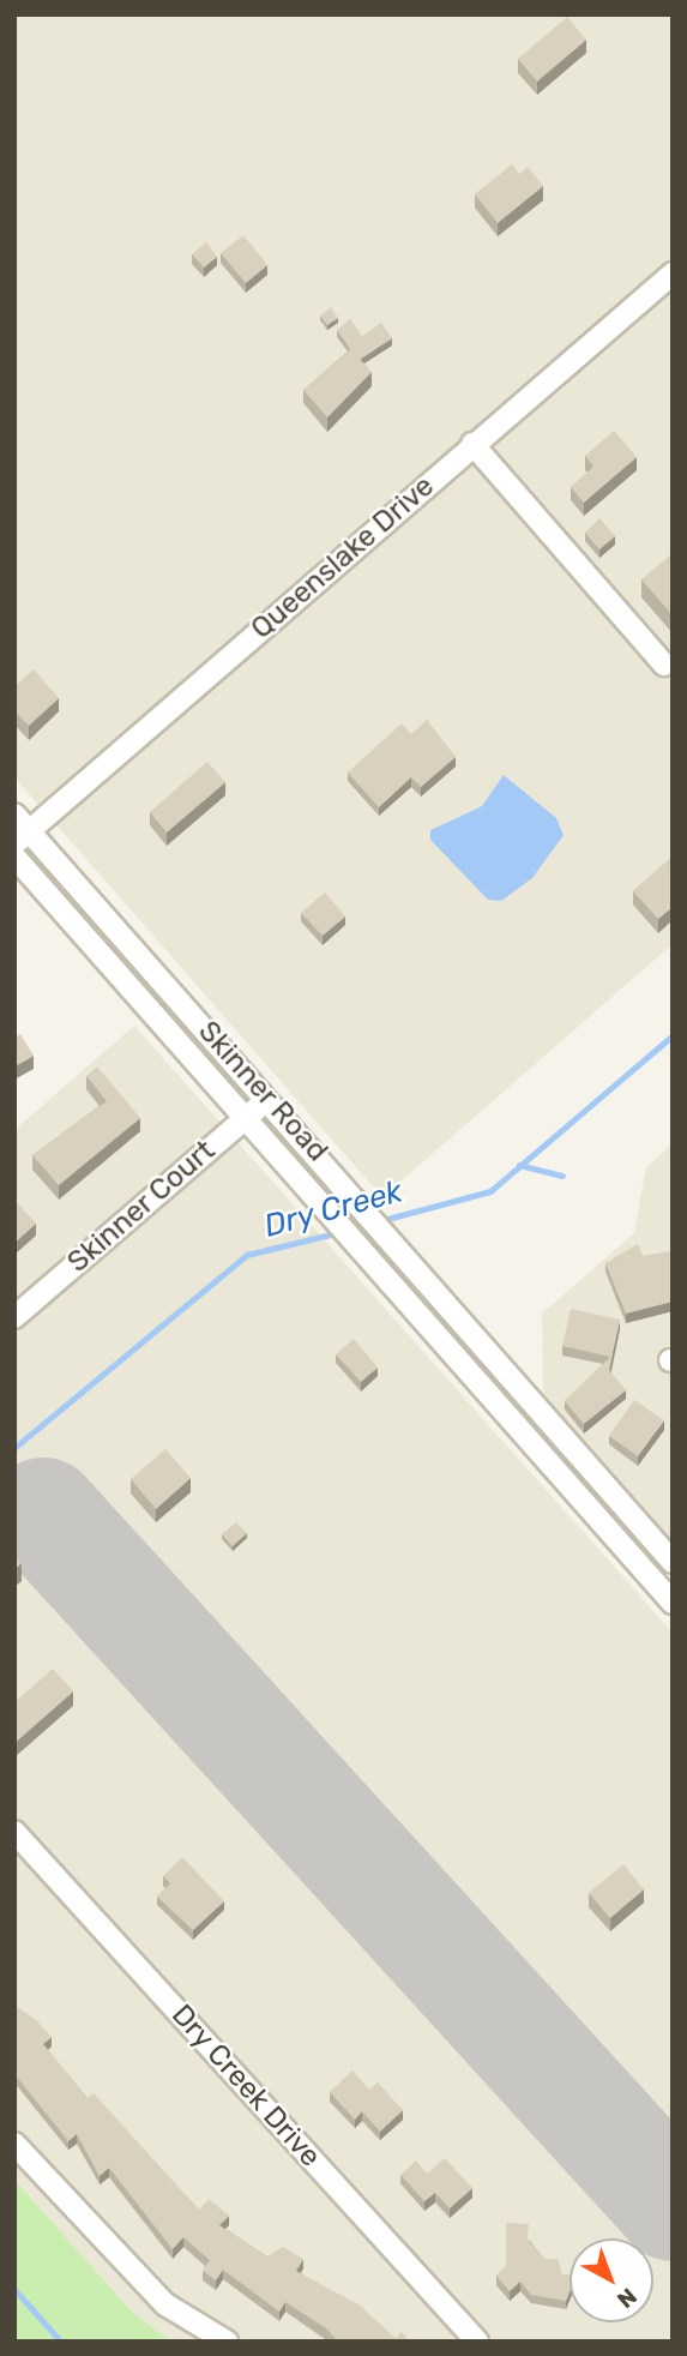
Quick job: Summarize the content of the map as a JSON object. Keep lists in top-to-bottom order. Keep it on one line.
{"streets":{"street":["Queenslake Drive","Skinner Road","Skinner Court","Dry Creek Drive"]},"crossings":[["Queenslake Drive","Skinner Road"],["Skinner Road","Skinner Court"]],"water":["Dry Creek"],"north":"bottom right"}
